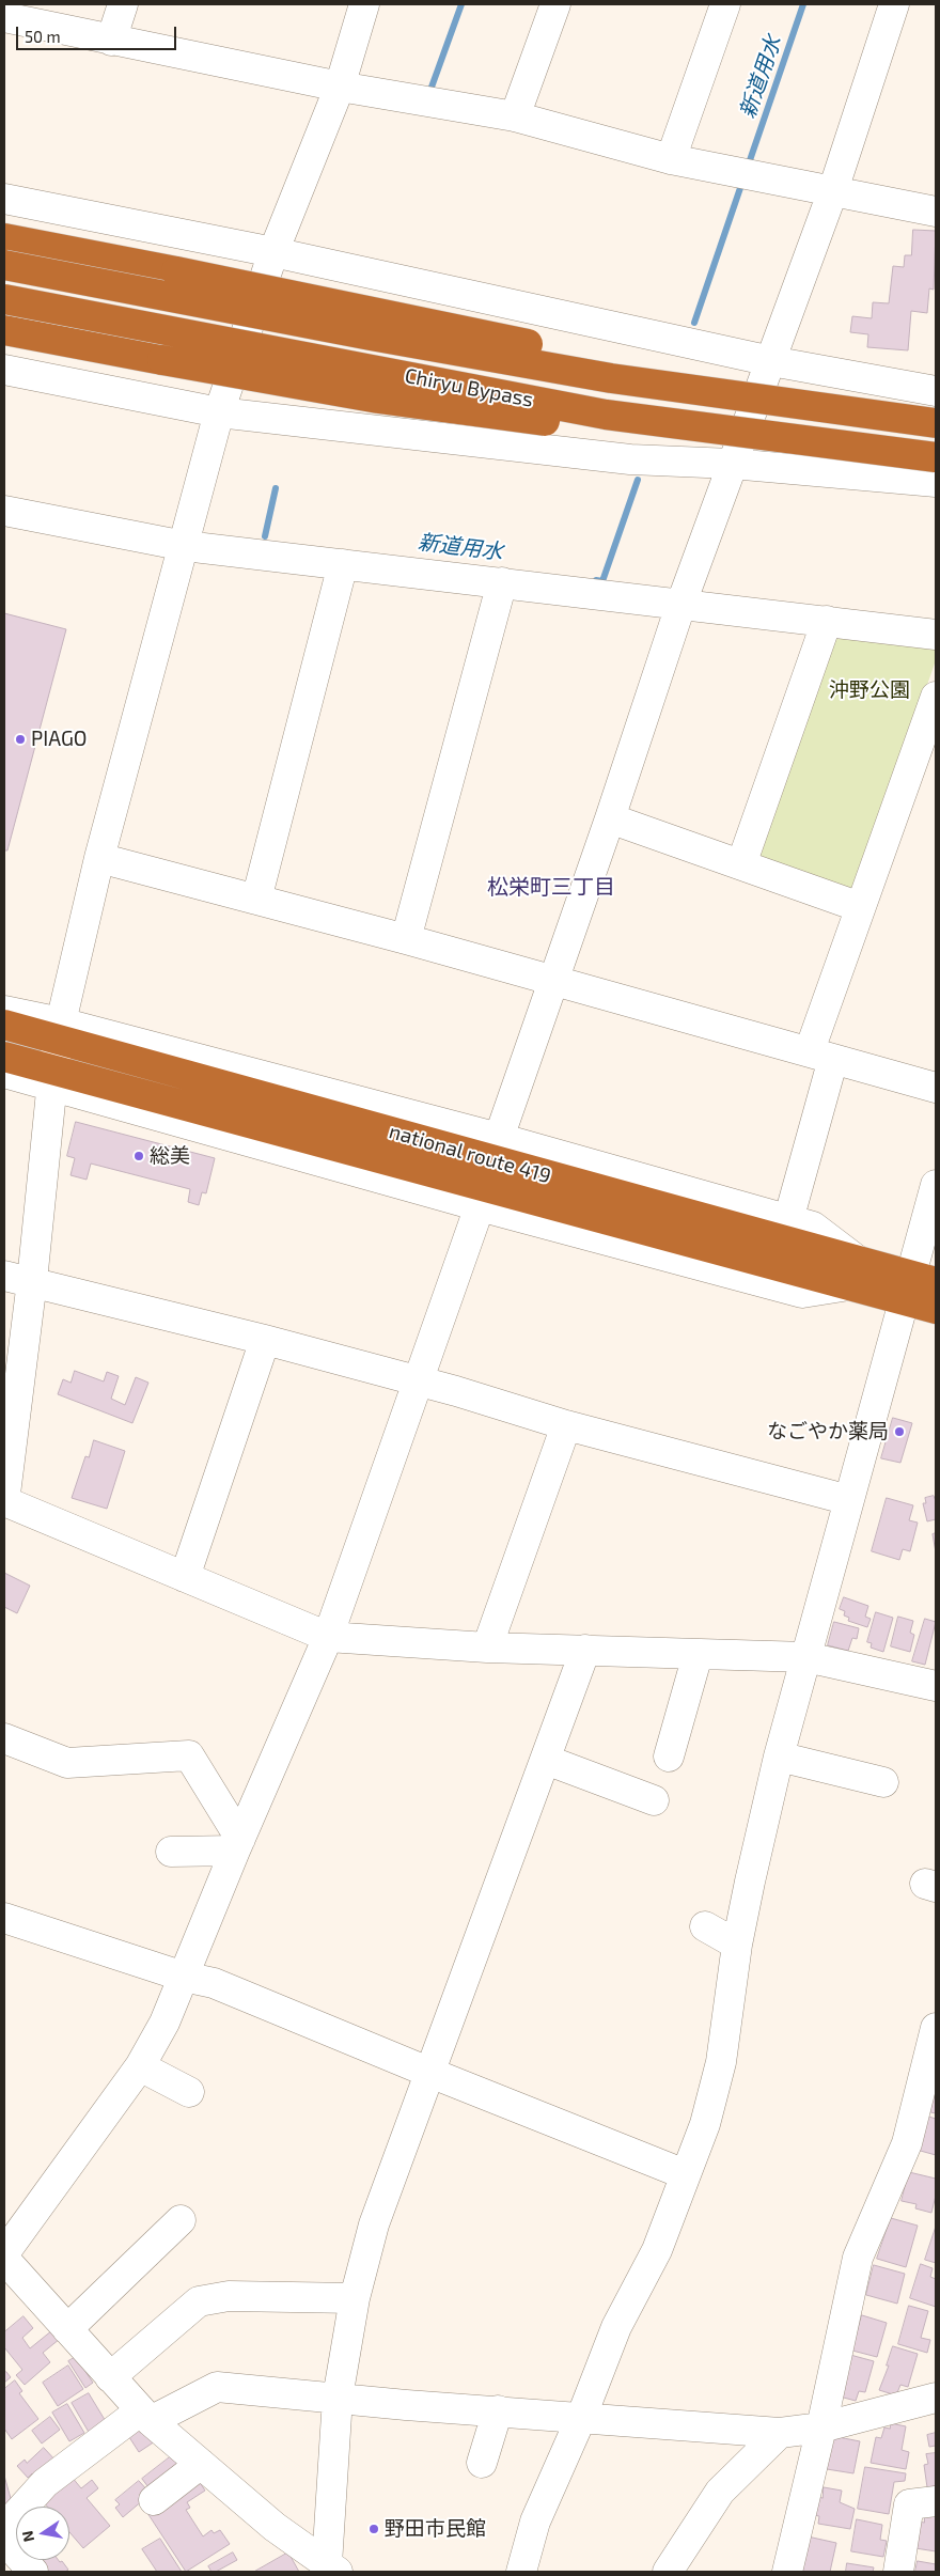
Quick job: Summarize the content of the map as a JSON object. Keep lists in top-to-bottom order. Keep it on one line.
{"streets":{"highway":["Chiryu Bypass","national route 419"]},"districts":["松栄町三丁目"],"water":["新道用水"],"parks":["沖野公園"],"places":["PIAGO","総美","なごやか薬局","野田市民館"],"scale_bar":"50 m","north":"left"}
